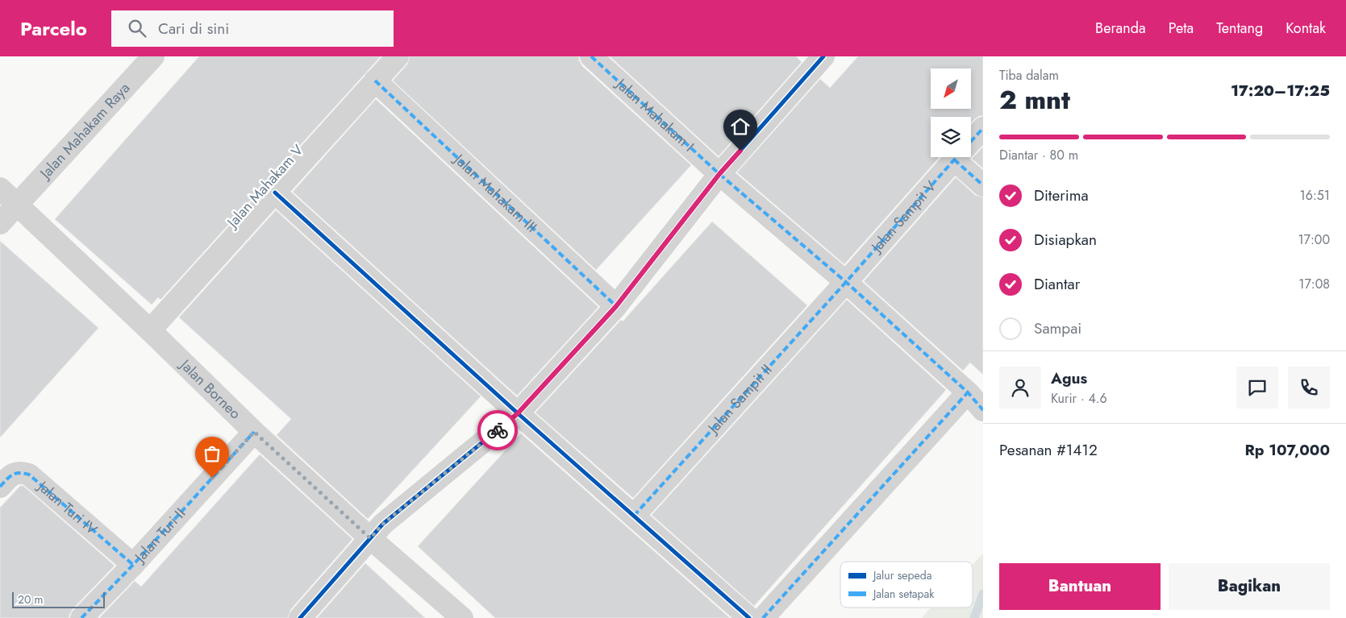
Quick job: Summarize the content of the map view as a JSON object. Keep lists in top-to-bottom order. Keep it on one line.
{"streets":{"street":["Jalan Mahakam I","Jalan Mahakam Raya","Jalan Mahakam V","Jalan Mahakam III","Jalan Sampit V","Jalan Borneo","Jalan Sampit II","Jalan Turi IV","Jalan Turi II"]},"crossings":[["Jalan Mahakam I","Jalan Sampit V"],["Jalan Mahakam I","Jalan Sampit II"],["Jalan Mahakam Raya","Jalan Borneo"],["Jalan Mahakam V","Jalan Mahakam III"],["Jalan Mahakam V","Jalan Borneo"],["Jalan Sampit V","Jalan Sampit II"],["Jalan Borneo","Jalan Turi II"],["Jalan Turi IV","Jalan Turi II"]],"legend":["Jalur sepeda","Jalan setapak"],"scale_bar":"20 m","north":"bottom left","page":{"header":"Parcelo","search":"Cari di sini","nav":["Beranda","Peta","Tentang","Kontak"],"heading":["2 mnt","Tiba dalam","17:20–17:25"],"panel":["Agus","Kurir · 4.6","Pesanan #1412","Rp 107,000"],"bar":"Diantar · 80 m","list":[["Diterima","16:51"],["Disiapkan","17:00"],["Diantar","17:08"],"Sampai"],"buttons":["Bantuan","Bagikan"],"scale":"20 m"}}
